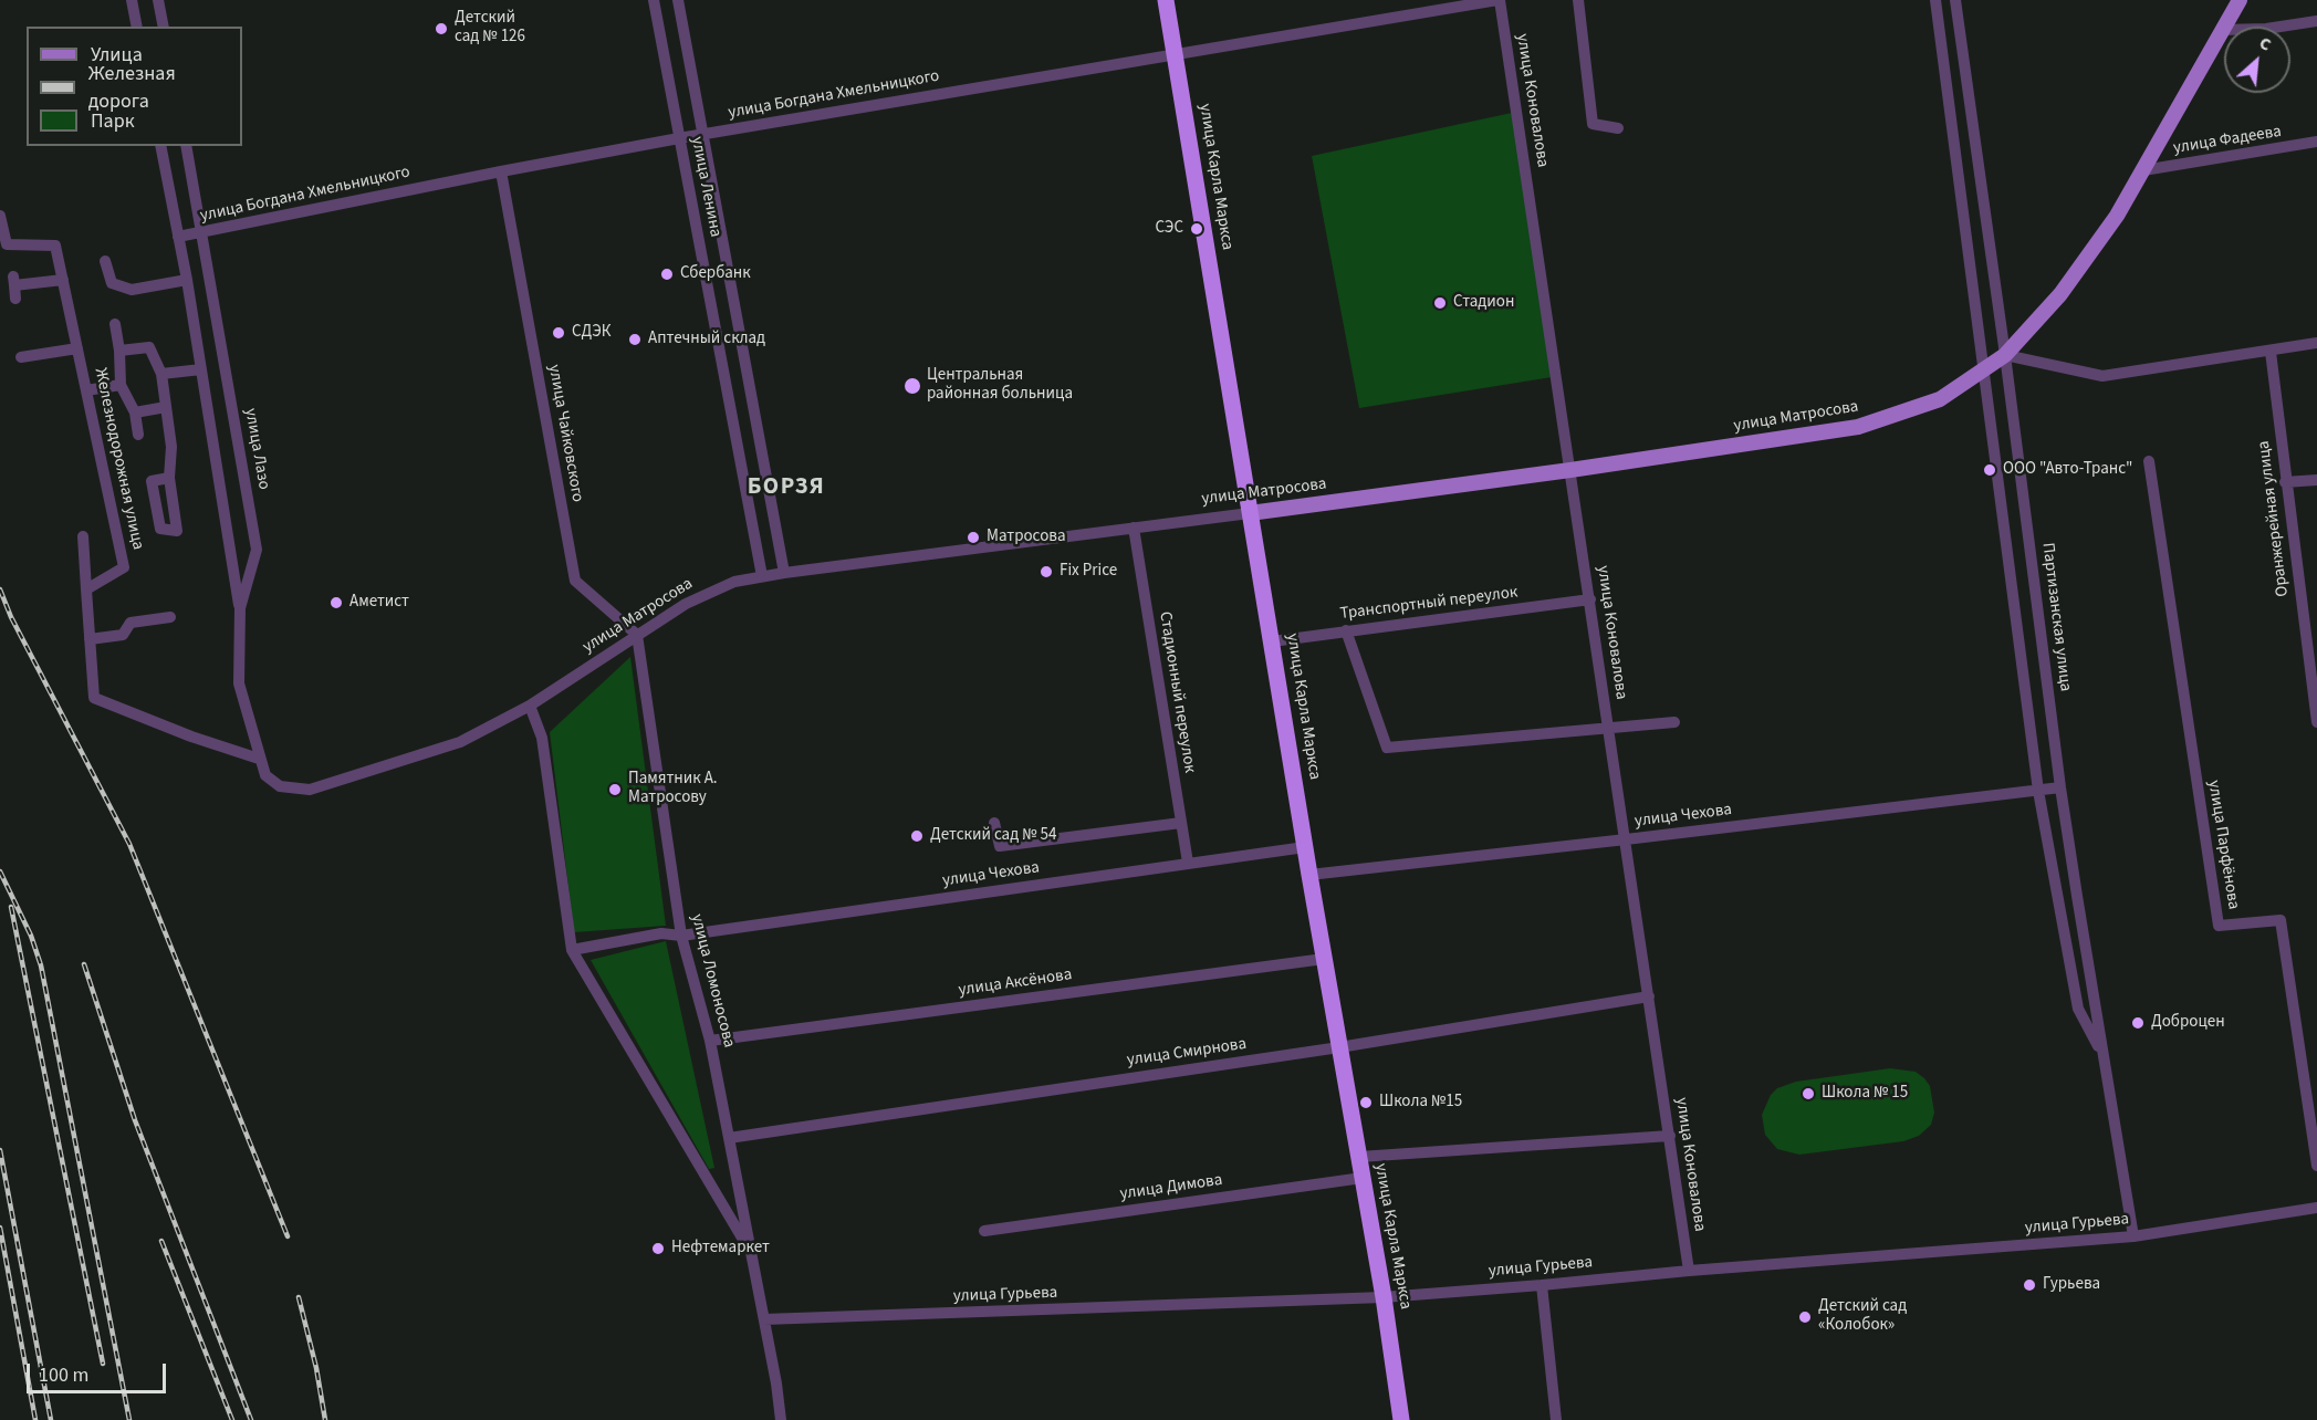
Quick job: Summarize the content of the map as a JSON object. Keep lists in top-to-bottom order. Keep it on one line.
{"streets":{"highway":["улица Карла Маркса"],"main road":["улица Матросова"],"street":["улица Богдана Хмельницкого","улица Коновалова","улица Фадеева","улица Ленина","улица Чайковского","улица Лазо","Железнодорожная улица","Оранжерейная улица","Транспортный переулок","Партизанская улица","Стадионный переулок","улица Чехова","улица Парфёнова","улица Ломоносова","улица Аксёнова","улица Смирнова","улица Димова","улица Гурьева"]},"crossings":[["улица Богдана Хмельницкого","улица Коновалова"],["улица Богдана Хмельницкого","улица Карла Маркса"],["улица Богдана Хмельницкого","улица Ленина"],["улица Богдана Хмельницкого","улица Чайковского"],["улица Богдана Хмельницкого","улица Лазо"],["улица Коновалова","улица Матросова"],["улица Коновалова","Транспортный переулок"],["улица Коновалова","улица Чехова"],["улица Коновалова","улица Смирнова"],["улица Коновалова","улица Гурьева"],["улица Фадеева","улица Матросова"],["улица Карла Маркса","улица Матросова"],["улица Карла Маркса","Транспортный переулок"],["улица Карла Маркса","улица Чехова"],["улица Карла Маркса","улица Аксёнова"],["улица Карла Маркса","улица Смирнова"],["улица Карла Маркса","улица Димова"],["улица Карла Маркса","улица Гурьева"],["улица Ленина","улица Матросова"],["улица Матросова","улица Чайковского"],["улица Матросова","улица Лазо"],["улица Матросова","Партизанская улица"],["улица Матросова","Стадионный переулок"],["улица Матросова","улица Ломоносова"],["улица Чайковского","улица Ломоносова"],["Партизанская улица","улица Чехова"],["Партизанская улица","улица Гурьева"],["Стадионный переулок","улица Чехова"],["улица Чехова","улица Ломоносова"],["улица Ломоносова","улица Аксёнова"],["улица Ломоносова","улица Смирнова"],["улица Ломоносова","улица Гурьева"]],"districts":["БОРЗЯ"],"places":["Детский сад № 126","СЭС","Сбербанк","Стадион","СДЭК","Аптечный склад","Центральная районная больница","ООО \"Авто-Транс\"","Матросова","Fix Price","Аметист","Памятник А. Матросову","Детский сад № 54","Доброцен","Школа № 15","Школа №15","Нефтемаркет","Гурьева","Детский сад «Колобок»"],"legend":["Улица","Железная дорога","Парк"],"scale_bar":"100 m","north":"top right"}
